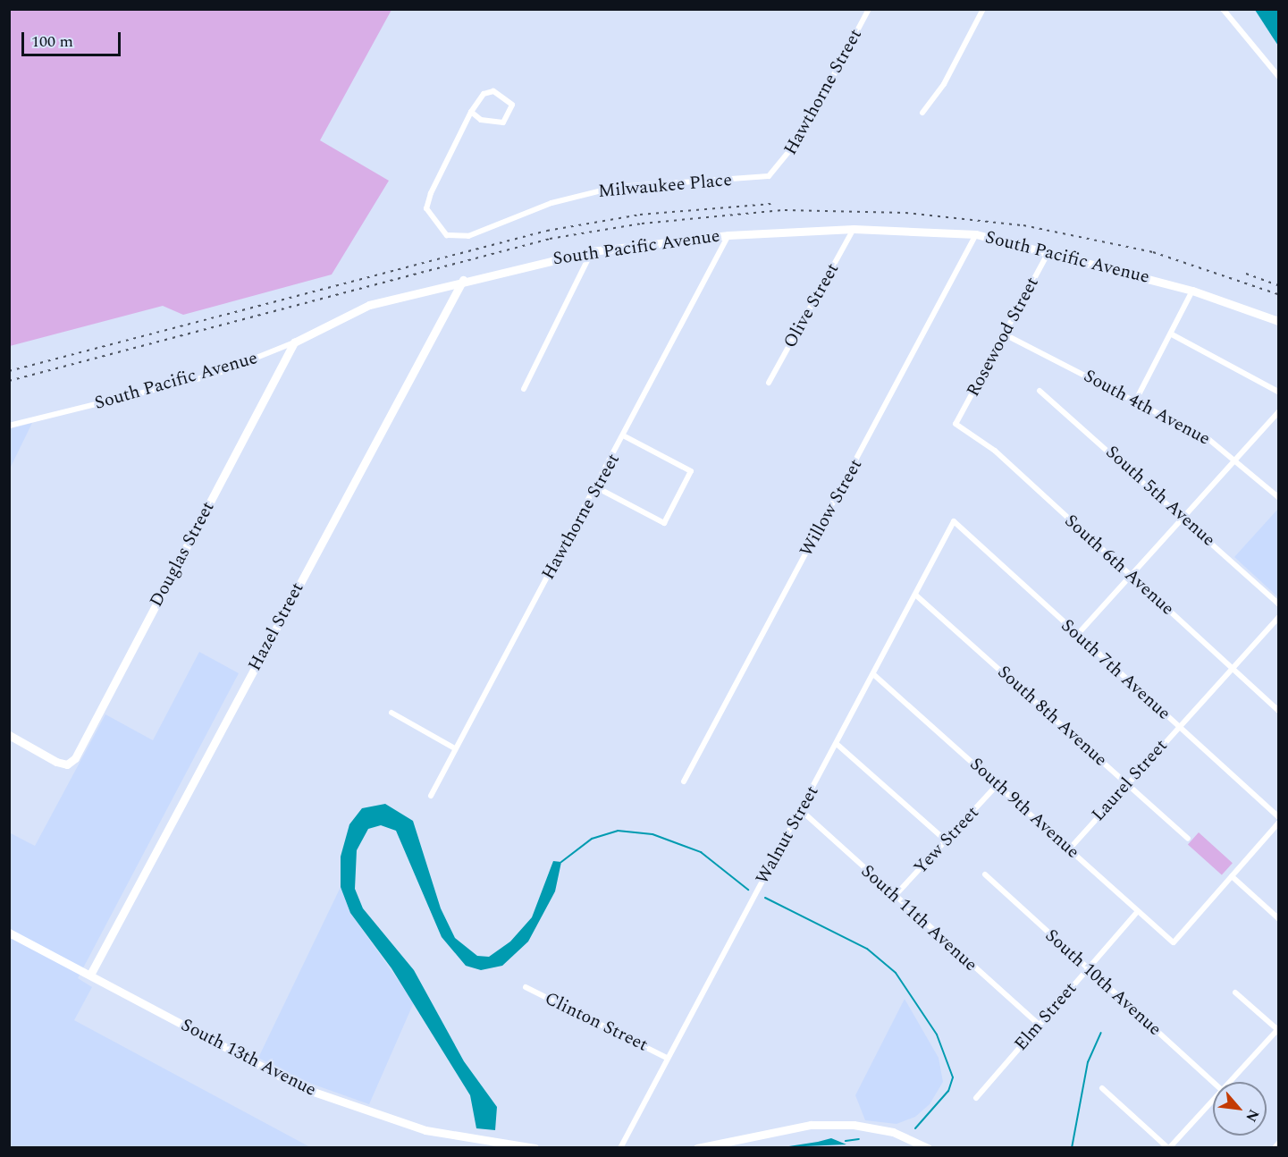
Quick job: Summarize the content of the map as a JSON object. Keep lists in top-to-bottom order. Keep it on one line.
{"streets":{"street":["Hawthorne Street","Milwaukee Place","South Pacific Avenue","Olive Street","Rosewood Street","South 4th Avenue","South 5th Avenue","Willow Street","Douglas Street","South 6th Avenue","Hazel Street","South 7th Avenue","South 8th Avenue","Laurel Street","South 9th Avenue","Walnut Street","Yew Street","South 11th Avenue","South 10th Avenue","Elm Street","Clinton Street","South 13th Avenue"]},"crossings":[["Hawthorne Street","Milwaukee Place"],["Hawthorne Street","South Pacific Avenue"],["South Pacific Avenue","Olive Street"],["South Pacific Avenue","Rosewood Street"],["South Pacific Avenue","Willow Street"],["South Pacific Avenue","Douglas Street"],["South Pacific Avenue","Hazel Street"],["Rosewood Street","South 4th Avenue"],["Rosewood Street","South 6th Avenue"],["South 6th Avenue","Laurel Street"],["Hazel Street","South 13th Avenue"],["South 7th Avenue","Laurel Street"],["South 7th Avenue","Walnut Street"],["South 8th Avenue","Laurel Street"],["South 8th Avenue","Walnut Street"],["Laurel Street","South 9th Avenue"],["South 9th Avenue","Walnut Street"],["South 9th Avenue","Yew Street"],["South 9th Avenue","Elm Street"],["Walnut Street","South 11th Avenue"],["Walnut Street","Clinton Street"],["Yew Street","South 11th Avenue"],["South 11th Avenue","Elm Street"],["South 10th Avenue","Elm Street"]],"scale_bar":"100 m","north":"bottom right"}
